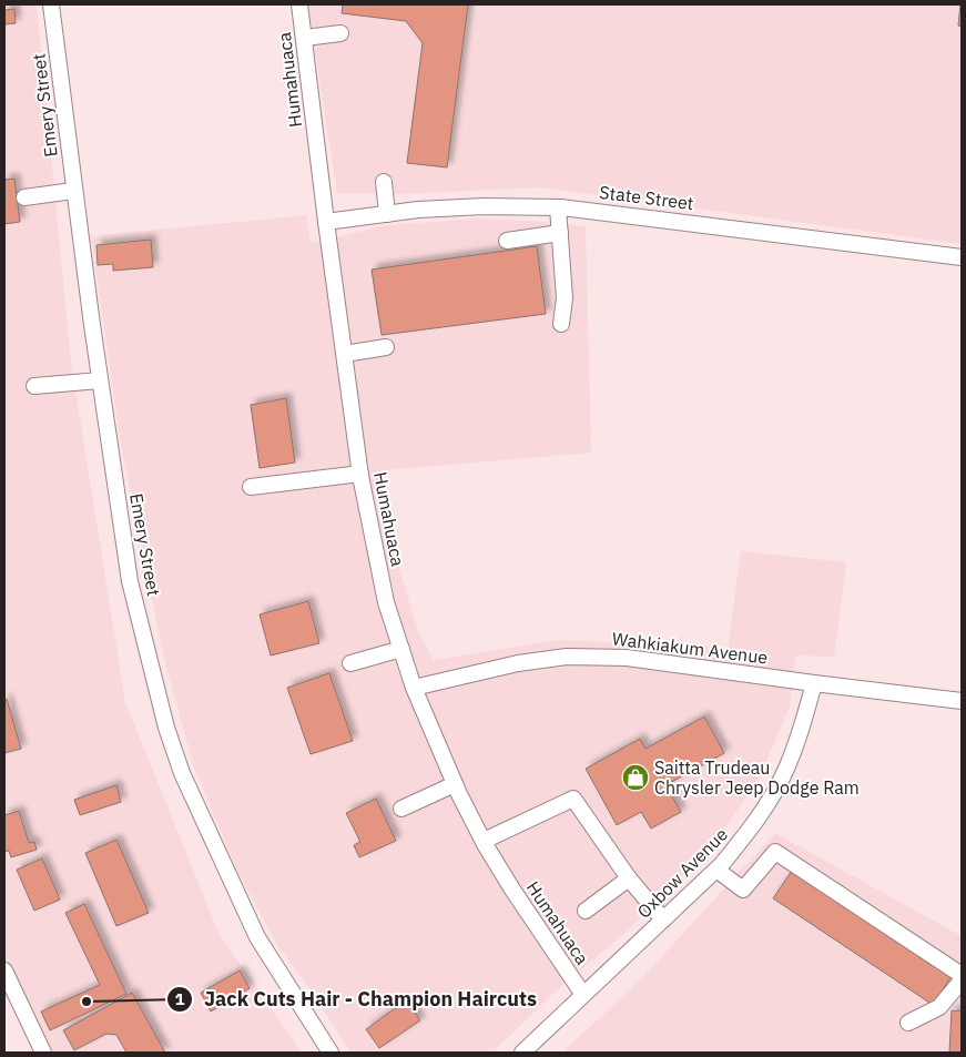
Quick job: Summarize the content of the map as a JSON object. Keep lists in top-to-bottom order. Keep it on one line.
{"streets":{"street":["Humahuaca","Emery Street","State Street","Wahkiakum Avenue","Oxbow Avenue"]},"crossings":[["Humahuaca","State Street"],["Humahuaca","Wahkiakum Avenue"],["Humahuaca","Oxbow Avenue"],["Wahkiakum Avenue","Oxbow Avenue"]],"places":{"shop":["Saitta Trudeau Chrysler Jeep Dodge Ram"],"other":["Jack Cuts Hair - Champion Haircuts"]}}
